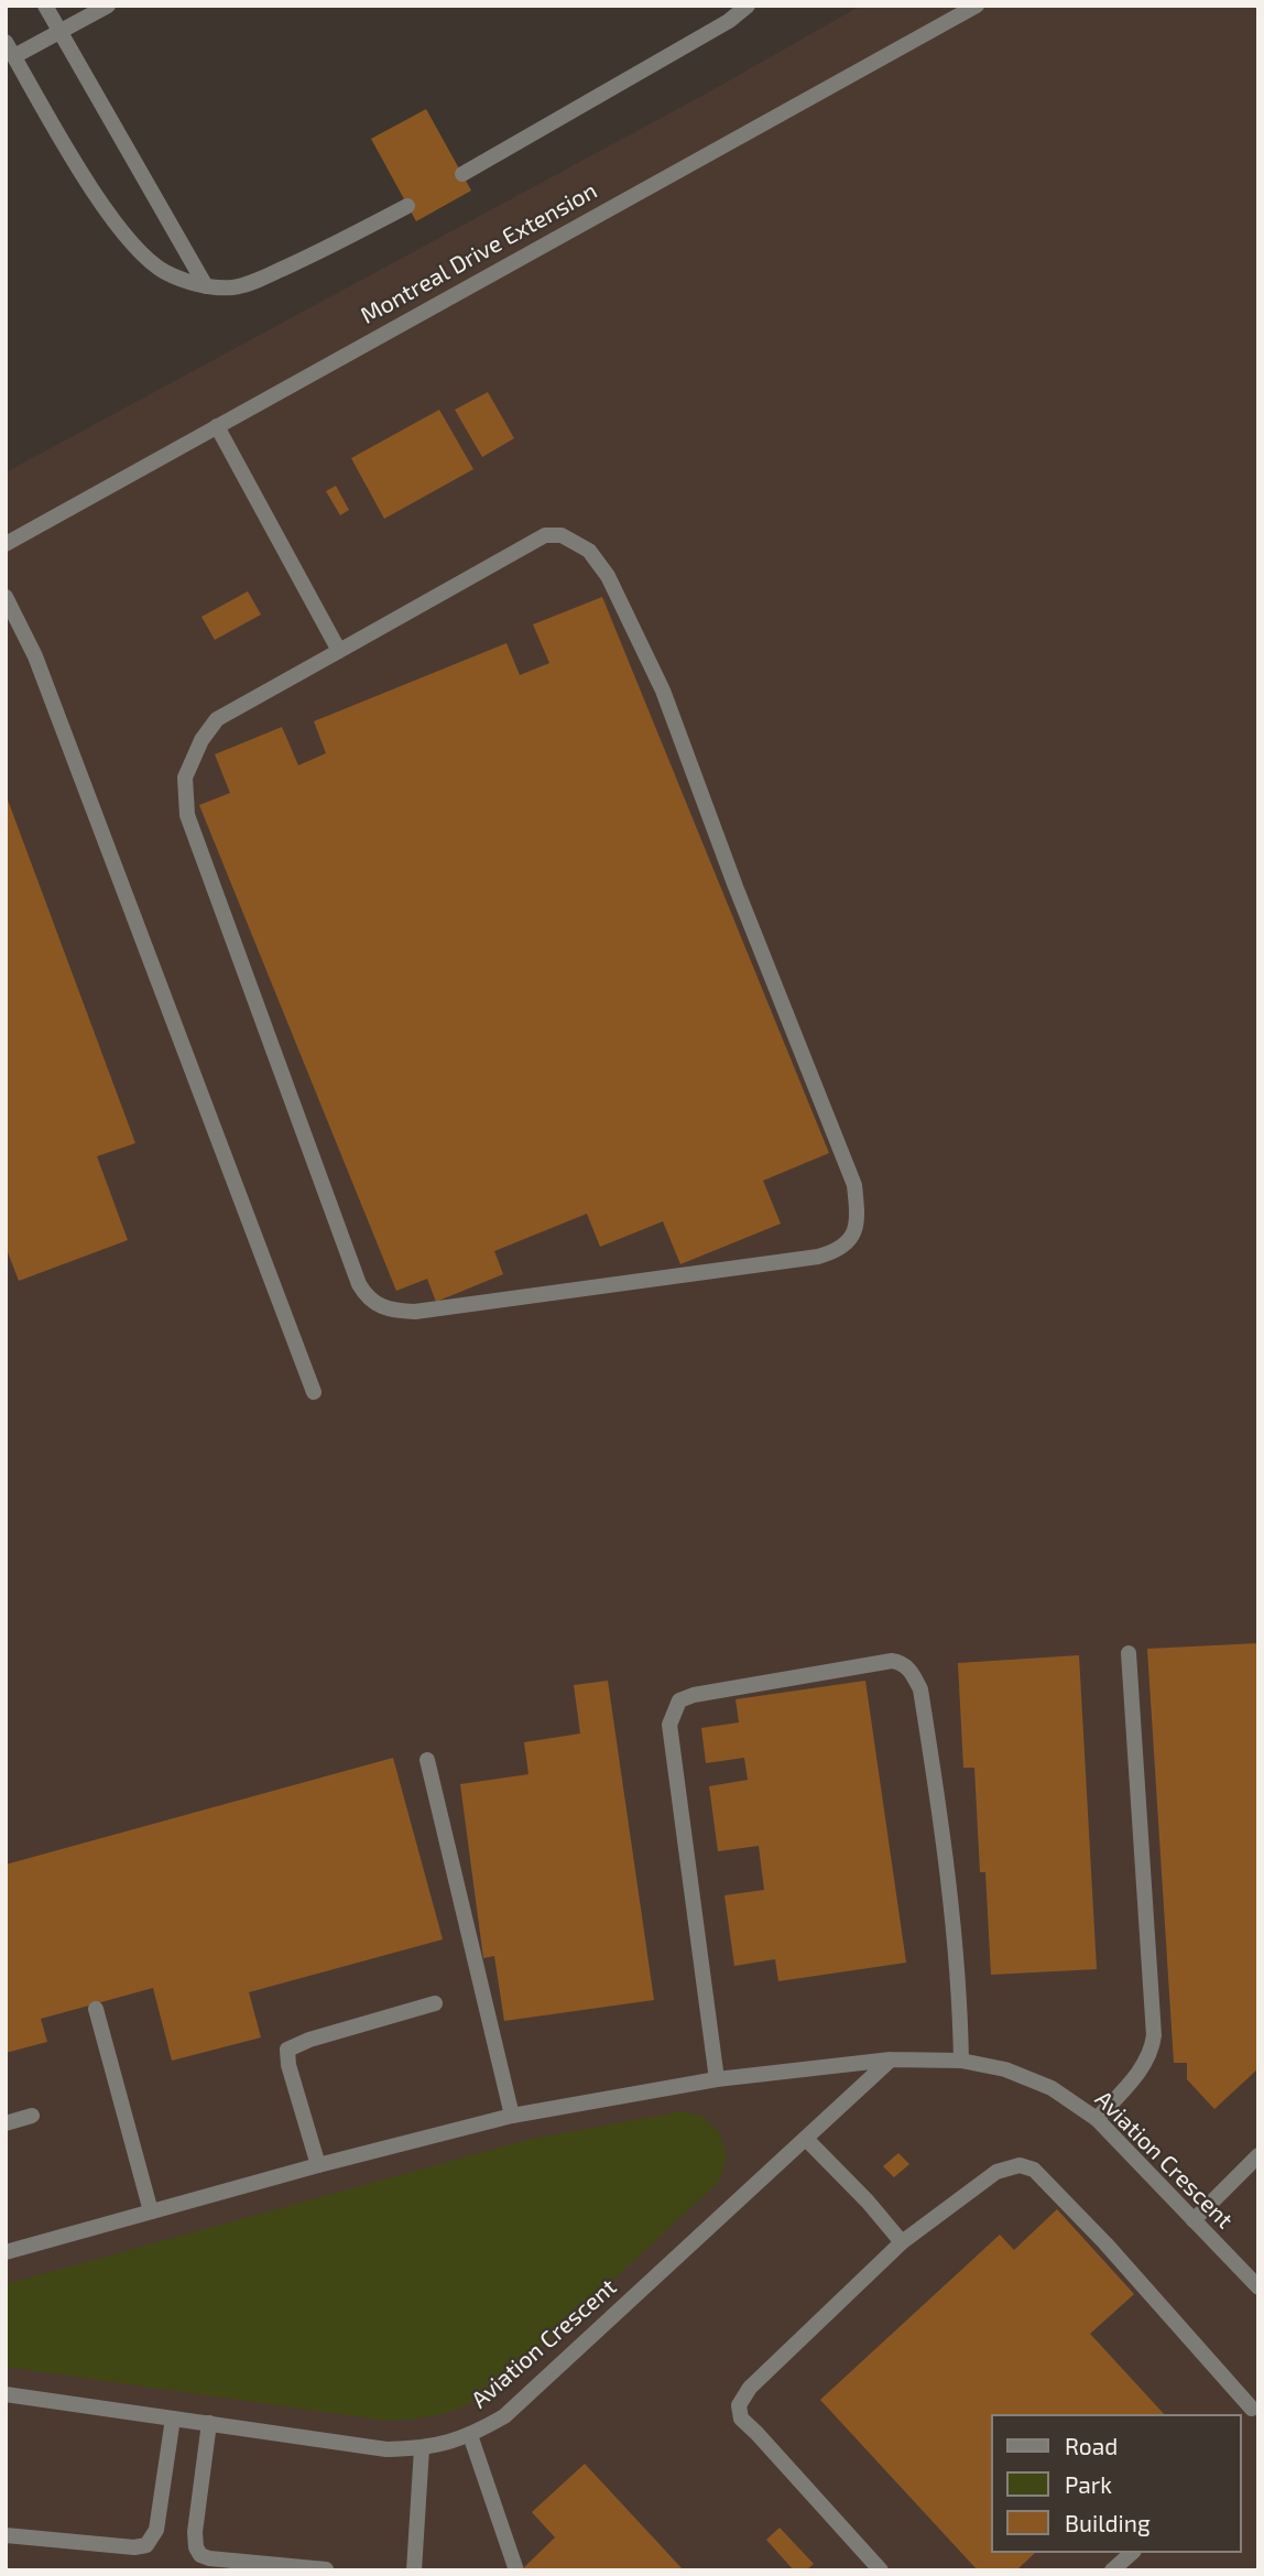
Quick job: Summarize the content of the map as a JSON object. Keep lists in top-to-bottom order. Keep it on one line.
{"streets":{"street":["Montreal Drive Extension","Aviation Crescent"]},"legend":["Road","Park","Building"]}
